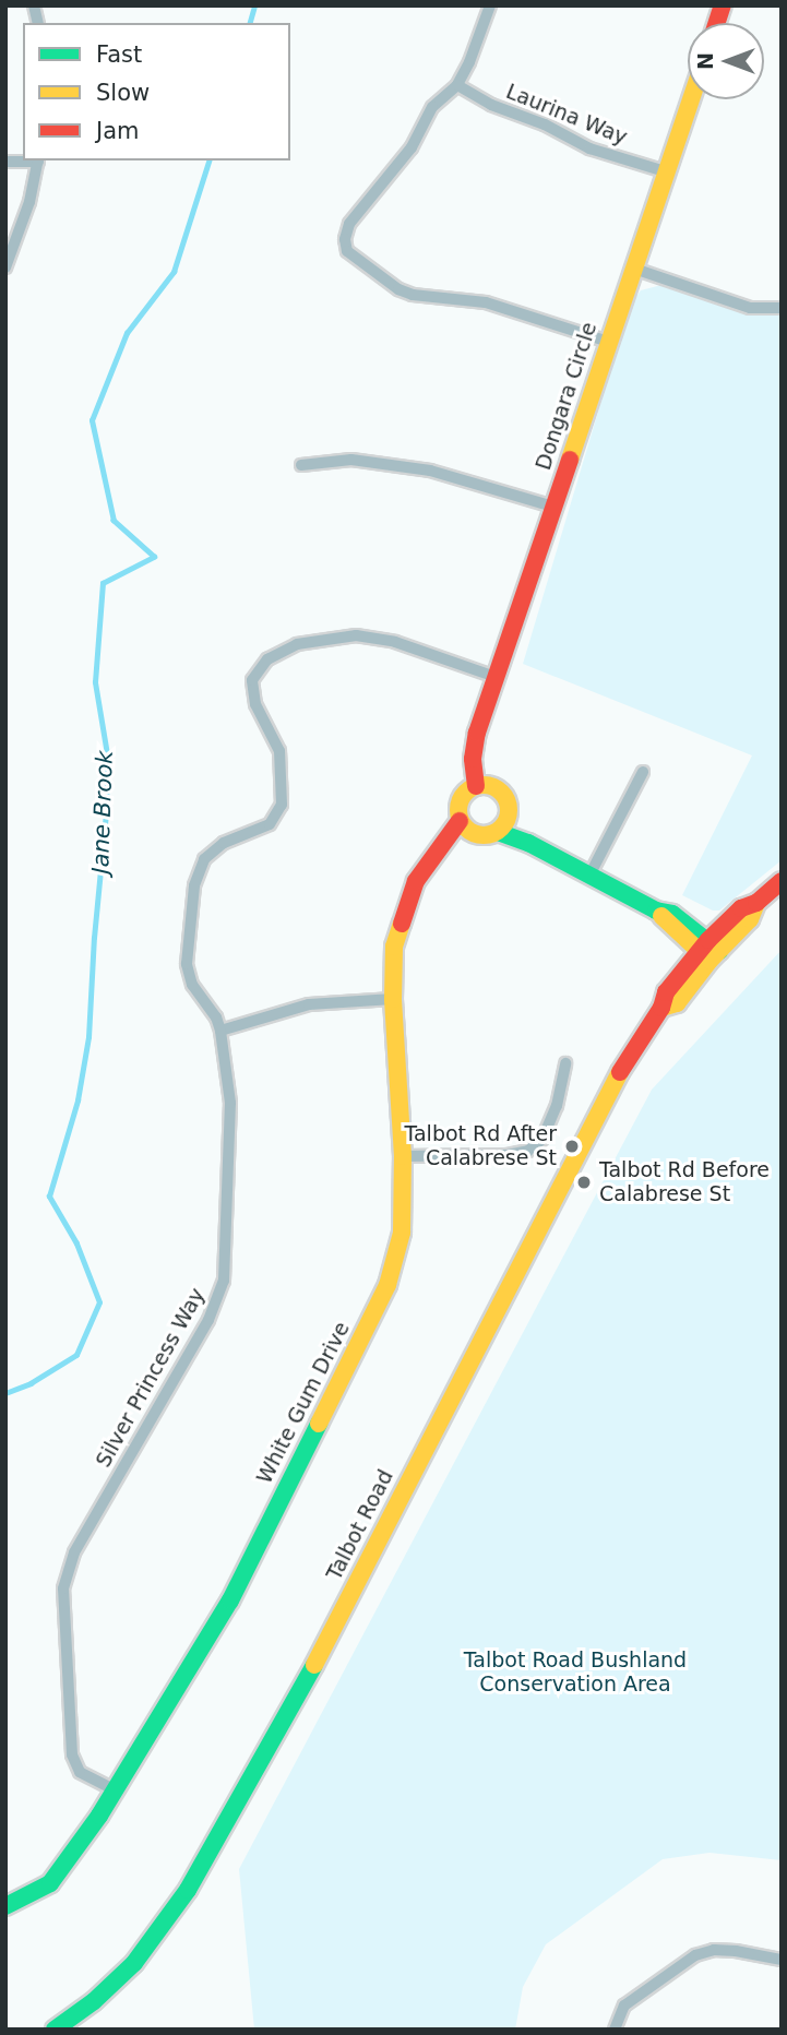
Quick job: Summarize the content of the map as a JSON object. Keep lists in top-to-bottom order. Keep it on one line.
{"streets":{"street":["Laurina Way","Dongara Circle","Silver Princess Way","White Gum Drive","Talbot Road"]},"crossings":[["Laurina Way","Dongara Circle"],["Dongara Circle","Silver Princess Way"],["Dongara Circle","White Gum Drive"],["Silver Princess Way","White Gum Drive"]],"water":["Jane Brook"],"parks":["Talbot Road Bushland Conservation Area"],"places":["Talbot Rd After Calabrese St","Talbot Rd Before Calabrese St"],"legend":["Fast","Slow","Jam"],"north":"left"}
